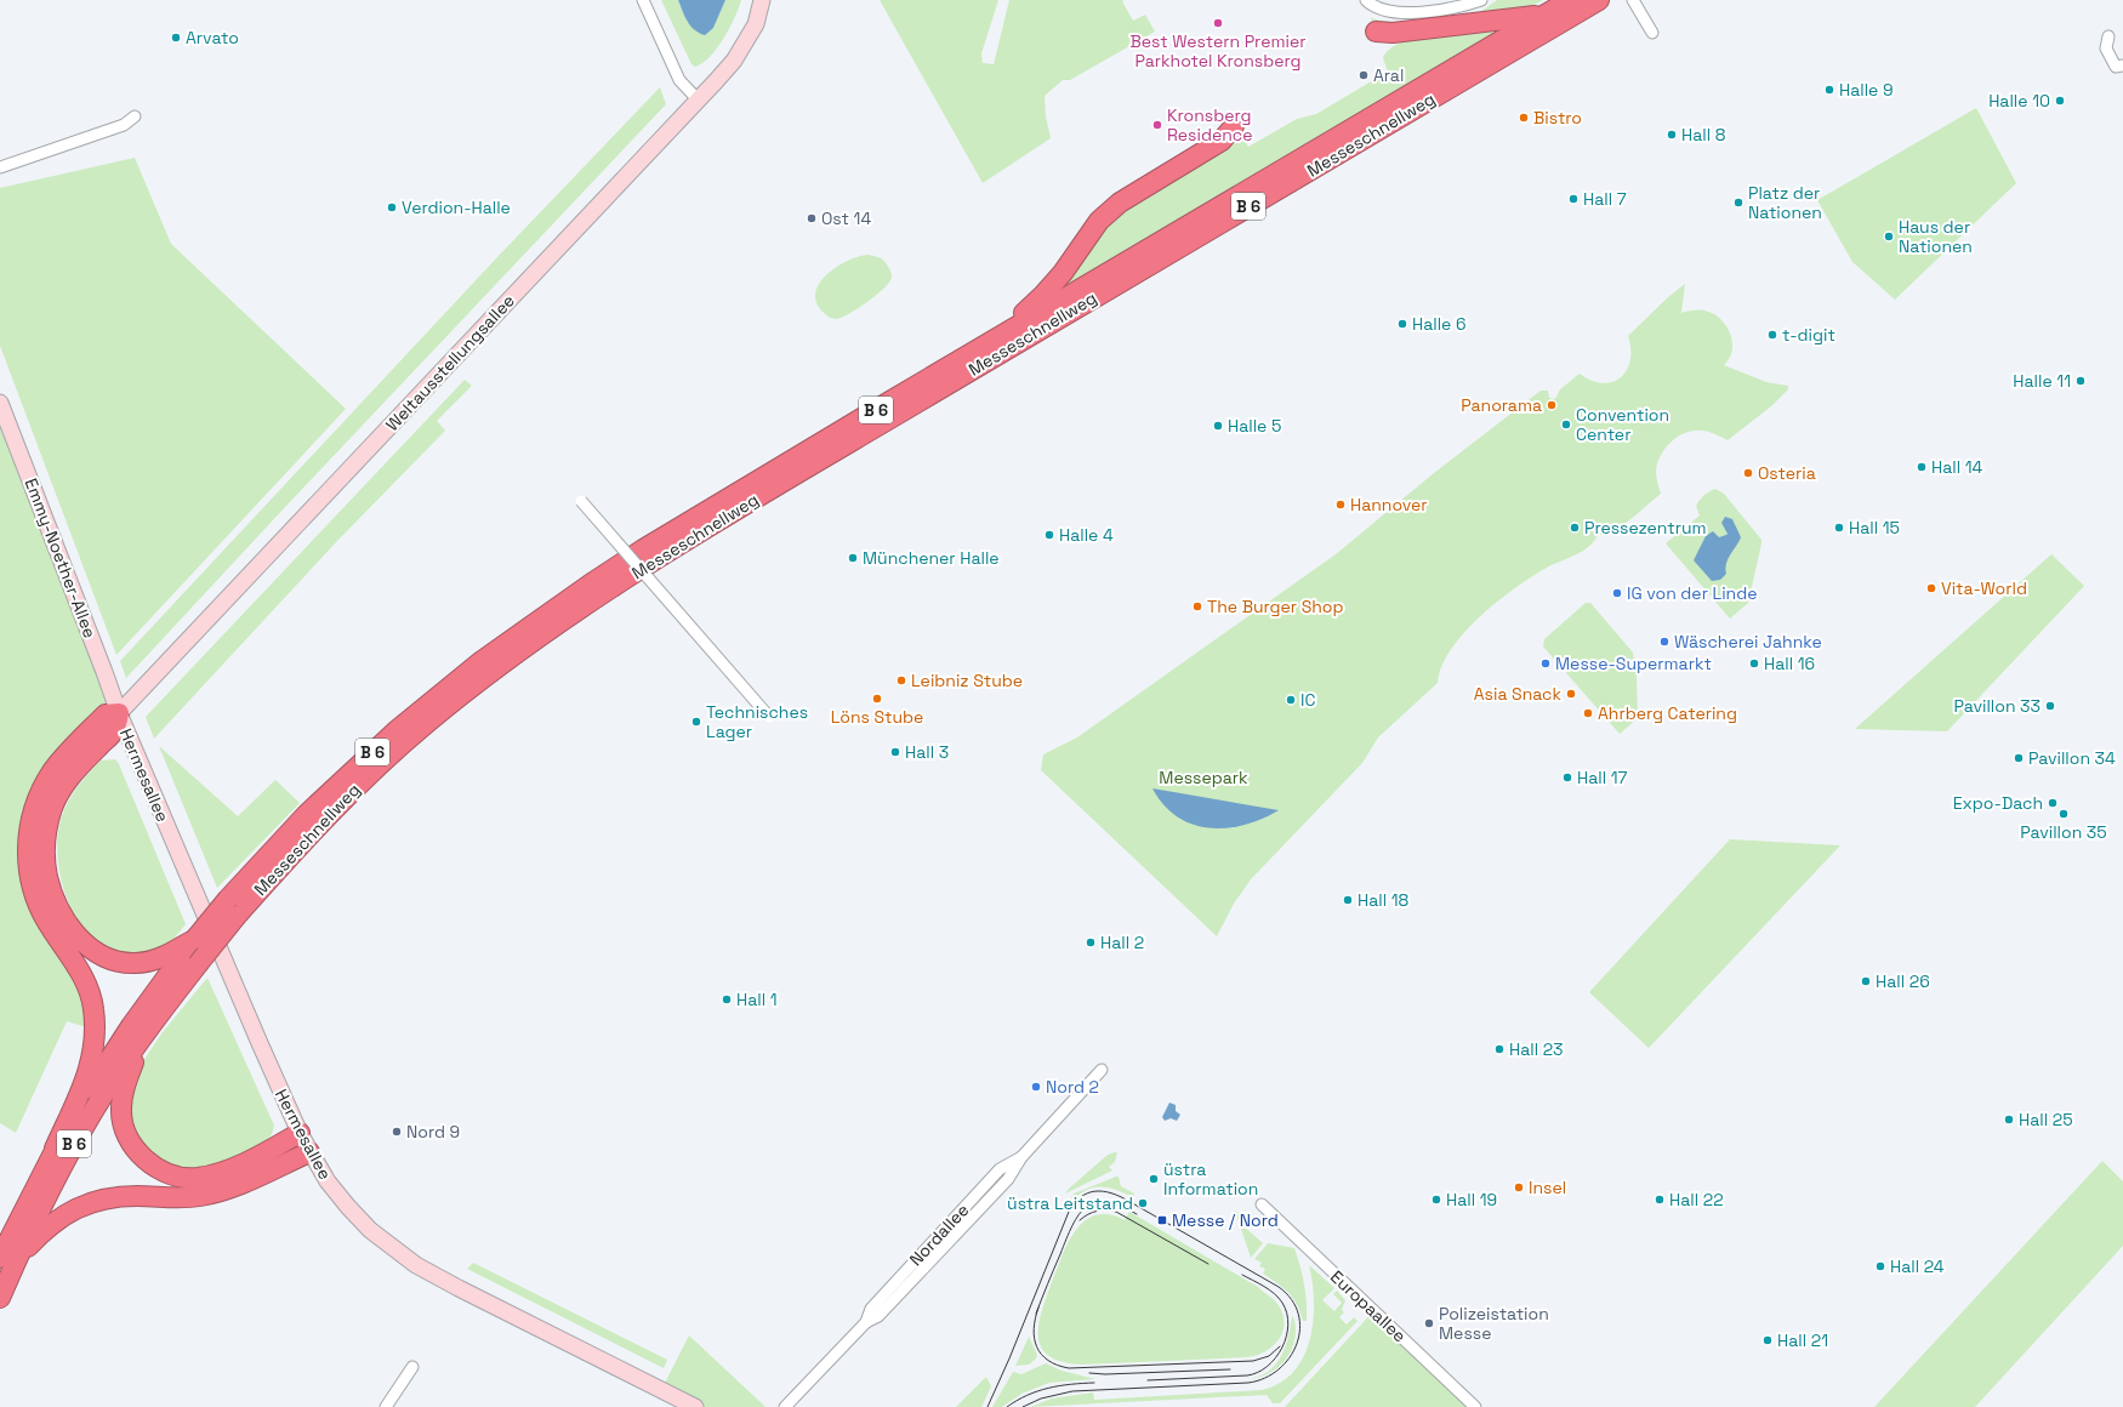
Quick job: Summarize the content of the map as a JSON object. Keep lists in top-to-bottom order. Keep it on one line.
{"streets":{"highway":["Messeschnellweg","B 6"],"main road":["Weltausstellungsallee","Emmy-Noether-Allee","Hermesallee"],"street":["Nordallee","Europaallee"]},"crossings":[["Weltausstellungsallee","Emmy-Noether-Allee"],["Weltausstellungsallee","Hermesallee"],["Emmy-Noether-Allee","Hermesallee"]],"parks":["Messepark"],"places":{"other":["Best Western Premier Parkhotel Kronsberg","Arvato","Aral","Halle 9","Halle 10","Bistro","Kronsberg Residence","Hall 8","Hall 7","Platz der Nationen","Verdion-Halle","Ost 14","Haus der Nationen","Halle 6","t-digit","Halle 11","Panorama","Convention Center","Halle 5","Hall 14","Osteria","Hannover","Pressezentrum","Hall 15","Halle 4","Münchener Halle","Vita-World","IG von der Linde","The Burger Shop","Wäscherei Jahnke","Messe-Supermarkt","Hall 16","Leibniz Stube","Asia Snack","Löns Stube","IC","Pavillon 33","Ahrberg Catering","Technisches Lager","Hall 3","Pavillon 34","Hall 17","Expo-Dach","Pavillon 35","Hall 18","Hall 2","Hall 26","Hall 1","Hall 23","Nord 2","Hall 25","Nord 9","üstra Information","Insel","Hall 19","Hall 22","üstra Leitstand","Hall 24","Polizeistation Messe","Hall 21"],"transit":["Messe / Nord"]}}
